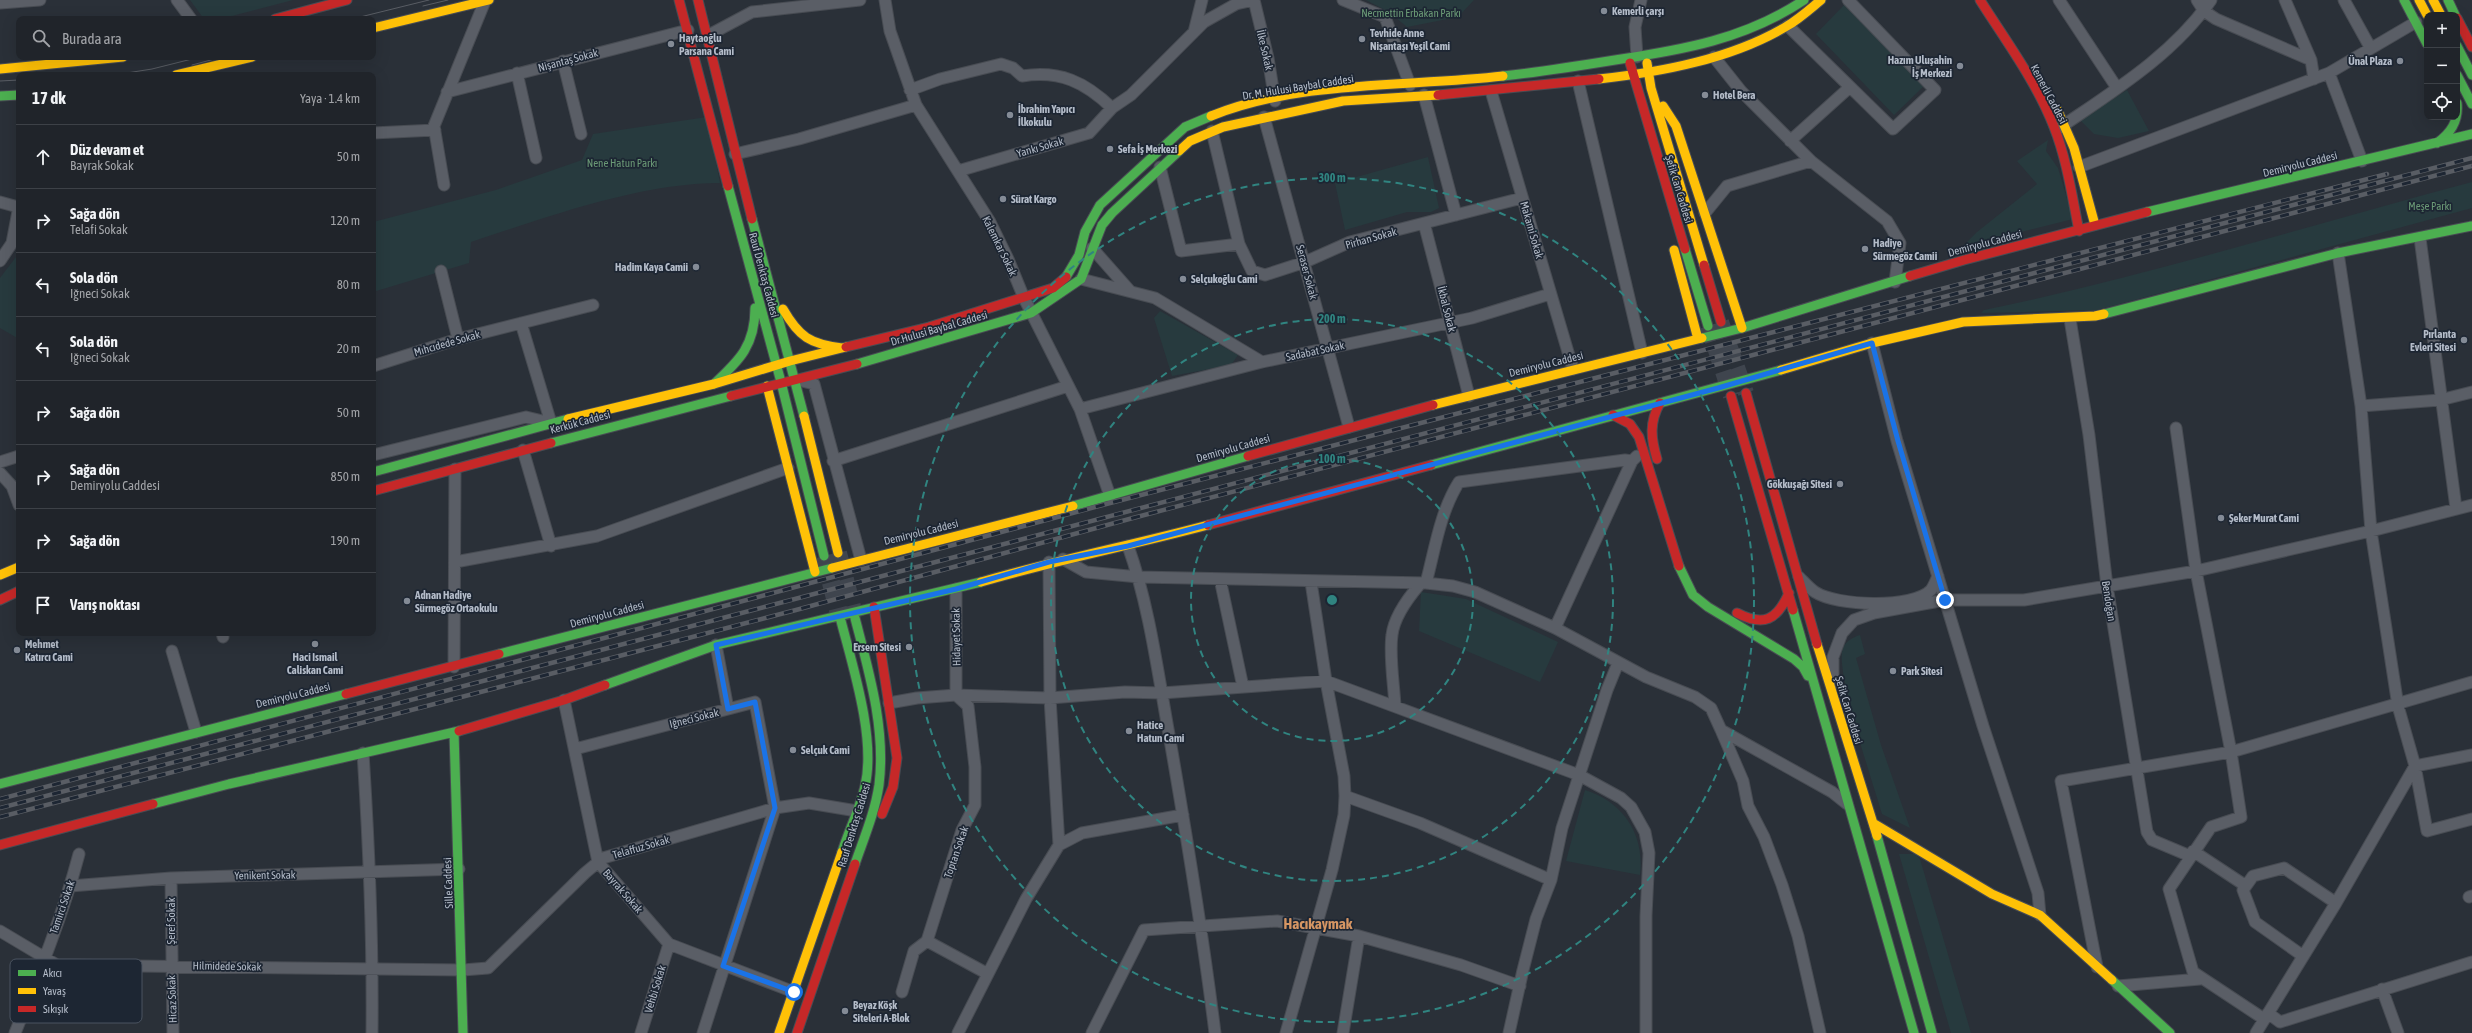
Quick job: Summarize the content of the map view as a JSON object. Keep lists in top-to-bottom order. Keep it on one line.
{"streets":{"main road":["Dr. M. Hulusi Baybal Caddesi","Kemerli Caddesi","Demiryolu Caddesi","Şefik Can Caddesi","Rauf Denktaş Caddesi","Dr.Hulusi Baybal Caddesi","Kerkük Caddesi","Sille Caddesi"],"street":["İlke Sokak","Nişantaş Sokak","Yankı Sokak","Makami Sokak","Pirhan Sokak","Kalemkar Sokak","Seraser Sokak","İkbal Sokak","Mıhcıdede Sokak","Sadabat Sokak","Bendoğan","Hidayet Sokak","Iğneci Sokak","Telaffuz Sokak","Toptan Sokak","Yenikent Sokak","Bayrak Sokak","Tamirci Sokak","Şeref Sokak","Hilmidede Sokak","Vehbi Sokak","Hicaz Sokak"]},"crossings":[["İlke Sokak","Dr. M. Hulusi Baybal Caddesi"],["İlke Sokak","Yankı Sokak"],["Nişantaş Sokak","Rauf Denktaş Caddesi"],["Dr. M. Hulusi Baybal Caddesi","Şefik Can Caddesi"],["Dr. M. Hulusi Baybal Caddesi","Makami Sokak"],["Dr. M. Hulusi Baybal Caddesi","Pirhan Sokak"],["Dr. M. Hulusi Baybal Caddesi","Seraser Sokak"],["Dr. M. Hulusi Baybal Caddesi","Dr.Hulusi Baybal Caddesi"],["Kemerli Caddesi","Demiryolu Caddesi"],["Yankı Sokak","Kalemkar Sokak"],["Demiryolu Caddesi","Makami Sokak"],["Demiryolu Caddesi","Kalemkar Sokak"],["Demiryolu Caddesi","Seraser Sokak"],["Demiryolu Caddesi","İkbal Sokak"],["Makami Sokak","Pirhan Sokak"],["Makami Sokak","Sadabat Sokak"],["Pirhan Sokak","Seraser Sokak"],["Pirhan Sokak","İkbal Sokak"],["Kalemkar Sokak","Dr.Hulusi Baybal Caddesi"],["Kalemkar Sokak","Sadabat Sokak"],["Seraser Sokak","Sadabat Sokak"],["Rauf Denktaş Caddesi","Dr.Hulusi Baybal Caddesi"],["Rauf Denktaş Caddesi","Kerkük Caddesi"],["Rauf Denktaş Caddesi","Telaffuz Sokak"],["Rauf Denktaş Caddesi","Bayrak Sokak"],["İkbal Sokak","Sadabat Sokak"],["Dr.Hulusi Baybal Caddesi","Kerkük Caddesi"],["Hidayet Sokak","Toptan Sokak"],["Iğneci Sokak","Telaffuz Sokak"],["Iğneci Sokak","Bayrak Sokak"],["Telaffuz Sokak","Sille Caddesi"],["Telaffuz Sokak","Bayrak Sokak"],["Telaffuz Sokak","Hilmidede Sokak"],["Yenikent Sokak","Sille Caddesi"],["Yenikent Sokak","Tamirci Sokak"],["Yenikent Sokak","Şeref Sokak"],["Sille Caddesi","Hilmidede Sokak"],["Bayrak Sokak","Vehbi Sokak"],["Tamirci Sokak","Hilmidede Sokak"],["Şeref Sokak","Hilmidede Sokak"],["Şeref Sokak","Hicaz Sokak"],["Hilmidede Sokak","Hicaz Sokak"]],"districts":["Hacıkaymak"],"parks":["Necmettin Erbakan Parkı","Nene Hatun Parkı","Meşe Parkı"],"places":["Kemerli çarşı","Tevhide Anne Nişantaşı Yeşil Cami","Haytaoğlu Parsana Cami","Ünal Plaza","Hazım Uluşahin İş Merkezi","Hotel Bera","İbrahim Yapıcı İlkokulu","Sefa İş Merkezi","Sürat Kargo","Hadiye Sürmegöz Camii","Hadim Kaya Camii","Selçukoğlu Cami","Pırlanta Evleri Sitesi","Gökkuşağı Sitesi","Şeker Murat Cami","Adnan Hadiye Sürmegöz Ortaokulu","Haci Ismail Caliskan Cami","Ersem Sitesi","Mehmet Katırcı Cami","Park Sitesi","Hatice Hatun Cami","Selçuk Cami","Beyaz Köşk Siteleri A-Blok"],"legend":["Akıcı","Yavaş","Sıkışık"],"page":{"map_buttons":["+","−"],"search":"Burada ara","heading":["17 dk","Yaya · 1.4 km"],"list":[["Düz devam et","Bayrak Sokak","50 m"],["Sağa dön","Telafi Sokak","120 m"],["Sola dön","Iğneci Sokak","80 m"],["Sola dön","Iğneci Sokak","20 m"],["Sağa dön","50 m"],["Sağa dön","Demiryolu Caddesi","850 m"],["Sağa dön","190 m"],"Varış noktası"]},"rings":["300 m","200 m","100 m"]}
